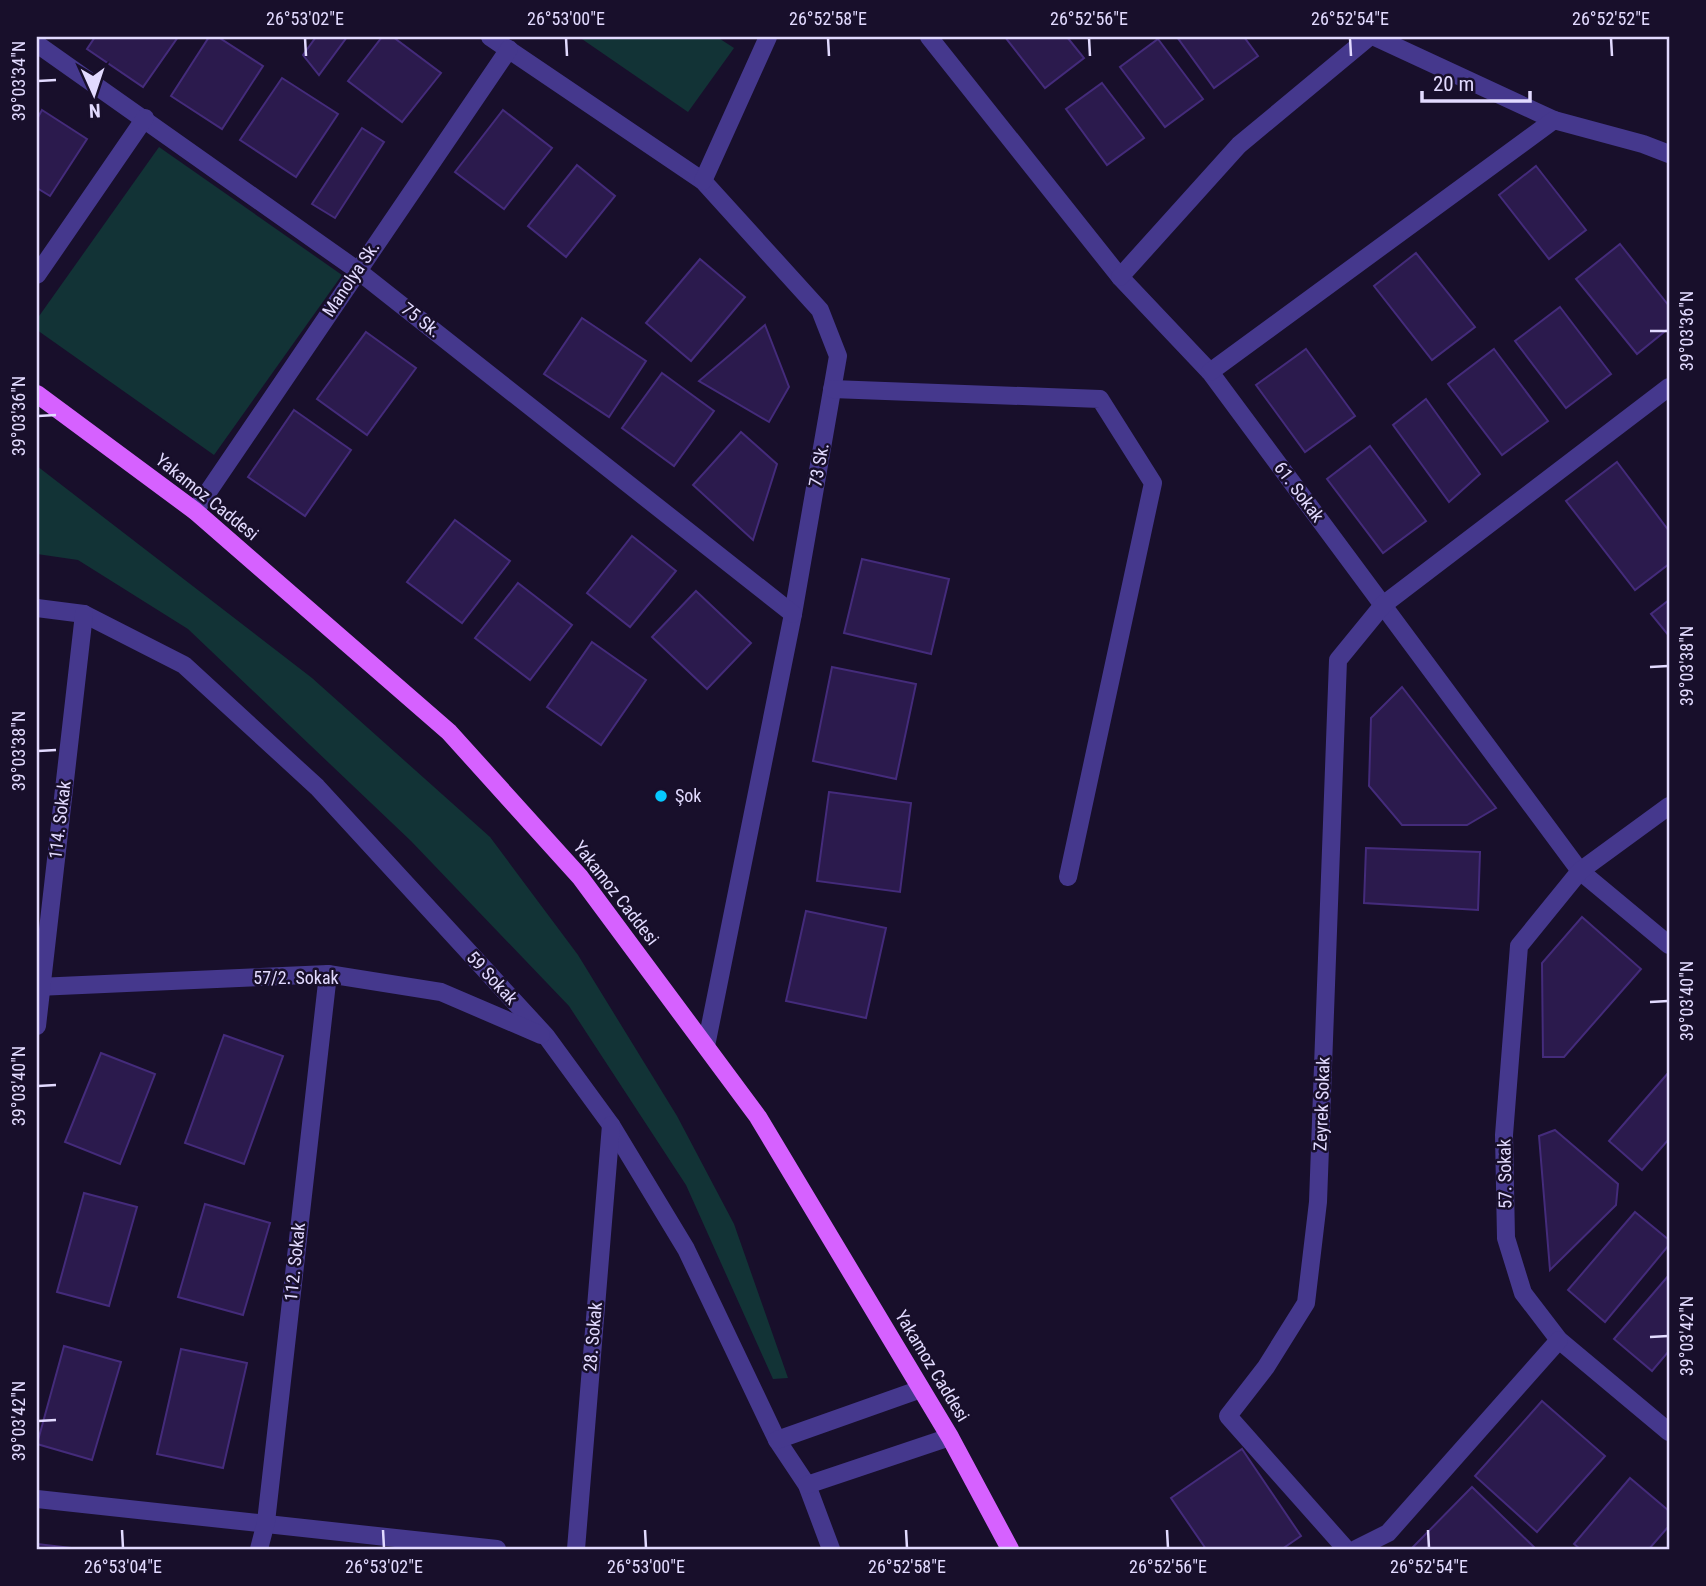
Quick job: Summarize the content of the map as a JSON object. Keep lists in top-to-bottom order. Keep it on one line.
{"streets":{"main road":["Yakamoz Caddesi"],"street":["Manolya Sk.","75 Sk.","73 Sk.","61. Sokak","114. Sokak","57/2. Sokak","59 Sokak","Zeyrek Sokak","57. Sokak","112. Sokak","28. Sokak"]},"crossings":[["Manolya Sk.","75 Sk."],["Manolya Sk.","73 Sk."],["Manolya Sk.","Yakamoz Caddesi"],["75 Sk.","73 Sk."],["73 Sk.","Yakamoz Caddesi"],["61. Sokak","Zeyrek Sokak"],["61. Sokak","57. Sokak"],["114. Sokak","57/2. Sokak"],["114. Sokak","59 Sokak"],["57/2. Sokak","59 Sokak"],["57/2. Sokak","112. Sokak"],["59 Sokak","28. Sokak"]],"places":["Şok"],"scale_bar":"20 m","north":"bottom","coordinates":["26°53'02\"E","26°53'00\"E","26°52'58\"E","26°52'56\"E","26°52'54\"E","26°52'52\"E","39°03'34\"N","39°03'36\"N","39°03'38\"N","39°03'40\"N","39°03'42\"N","26°53'04\"E"]}
